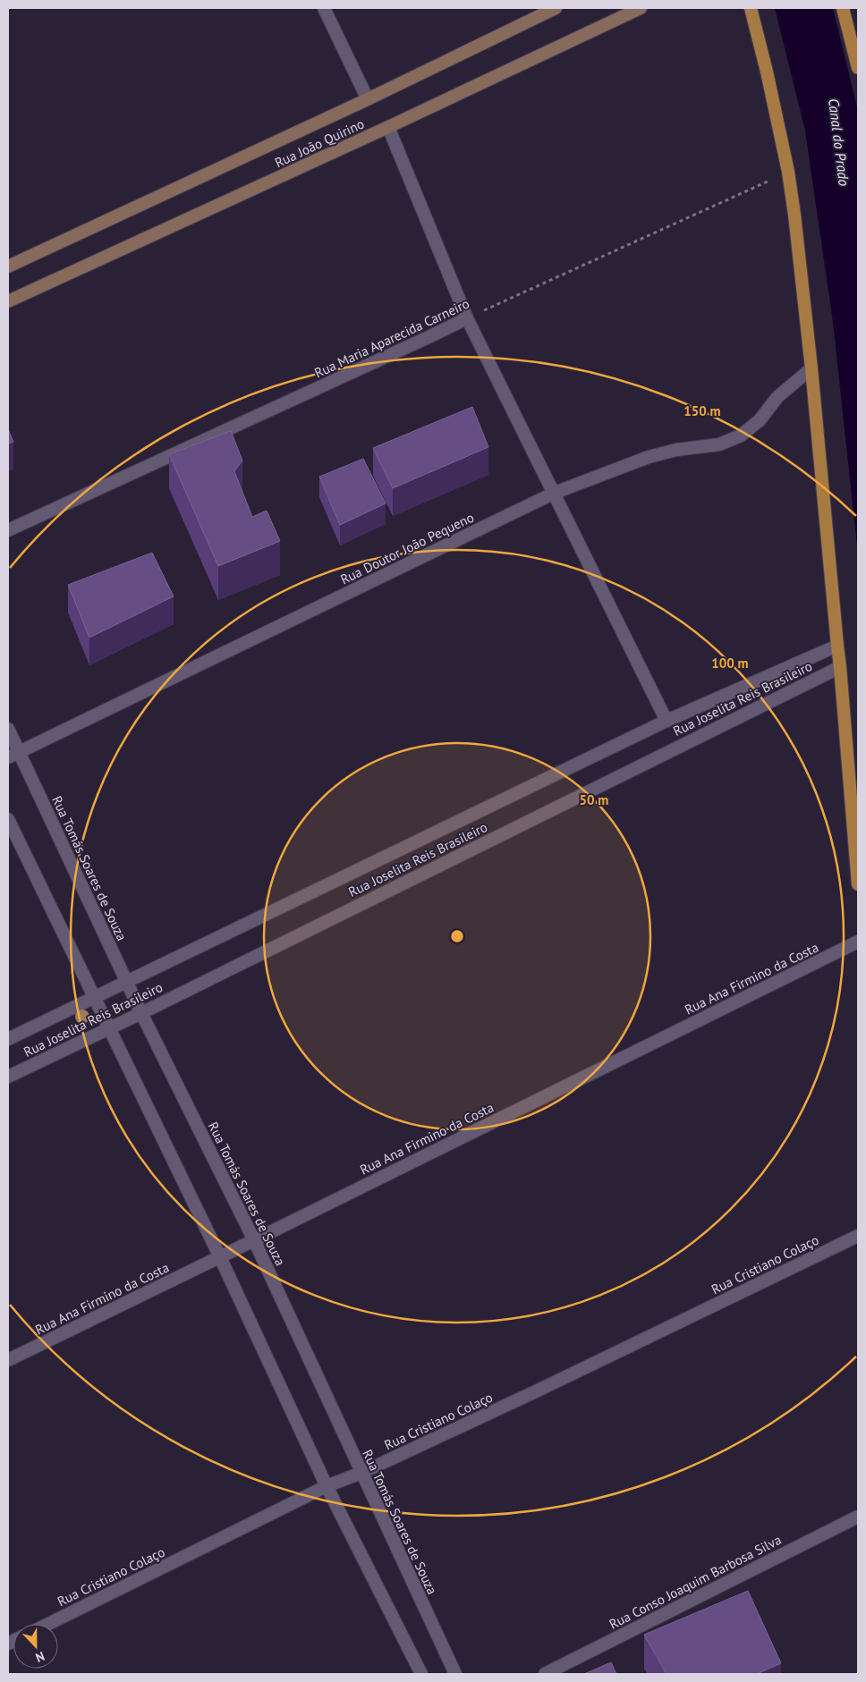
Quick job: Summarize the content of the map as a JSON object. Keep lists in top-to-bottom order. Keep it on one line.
{"streets":{"main road":["Rua João Quirino"],"street":["Rua Maria Aparecida Carneiro","Rua Doutor João Pequeno","Rua Joselita Reis Brasileiro","Rua Tomás Soares de Souza","Rua Ana Firmino da Costa","Rua Cristiano Colaço","Rua Conso Joaquim Barbosa Silva"]},"crossings":[["Rua Doutor João Pequeno","Rua Tomás Soares de Souza"],["Rua Joselita Reis Brasileiro","Rua Tomás Soares de Souza"],["Rua Tomás Soares de Souza","Rua Ana Firmino da Costa"],["Rua Tomás Soares de Souza","Rua Cristiano Colaço"]],"water":["Canal do Prado"],"north":"bottom","rings":["150 m","100 m","50 m"]}
